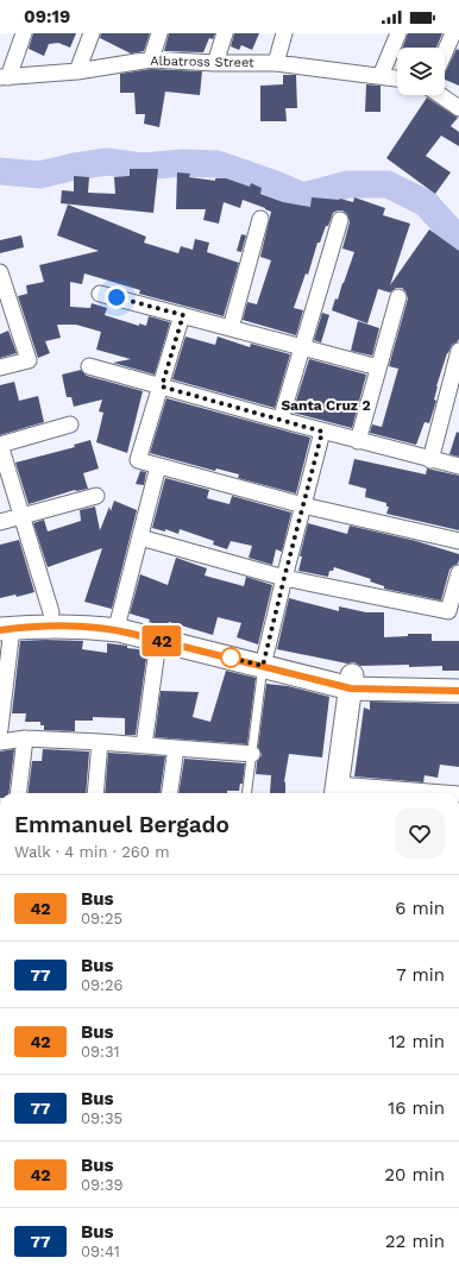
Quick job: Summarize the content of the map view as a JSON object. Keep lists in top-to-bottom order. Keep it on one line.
{"streets":{"street":["Albatross Street"]},"districts":["Santa Cruz 2"],"lines":["bus line 42"],"page":{"status":"09:19","on_map":"42","heading":["Emmanuel Bergado","Walk · 4 min · 260 m"],"list":[{"mark":"42","name":"Bus","note":"09:25","value":"6 min"},{"mark":"77","name":"Bus","note":"09:26","value":"7 min"},{"mark":"42","name":"Bus","note":"09:31","value":"12 min"},{"mark":"77","name":"Bus","note":"09:35","value":"16 min"},{"mark":"42","name":"Bus","note":"09:39","value":"20 min"},{"mark":"77","name":"Bus","note":"09:41","value":"22 min"}]}}
